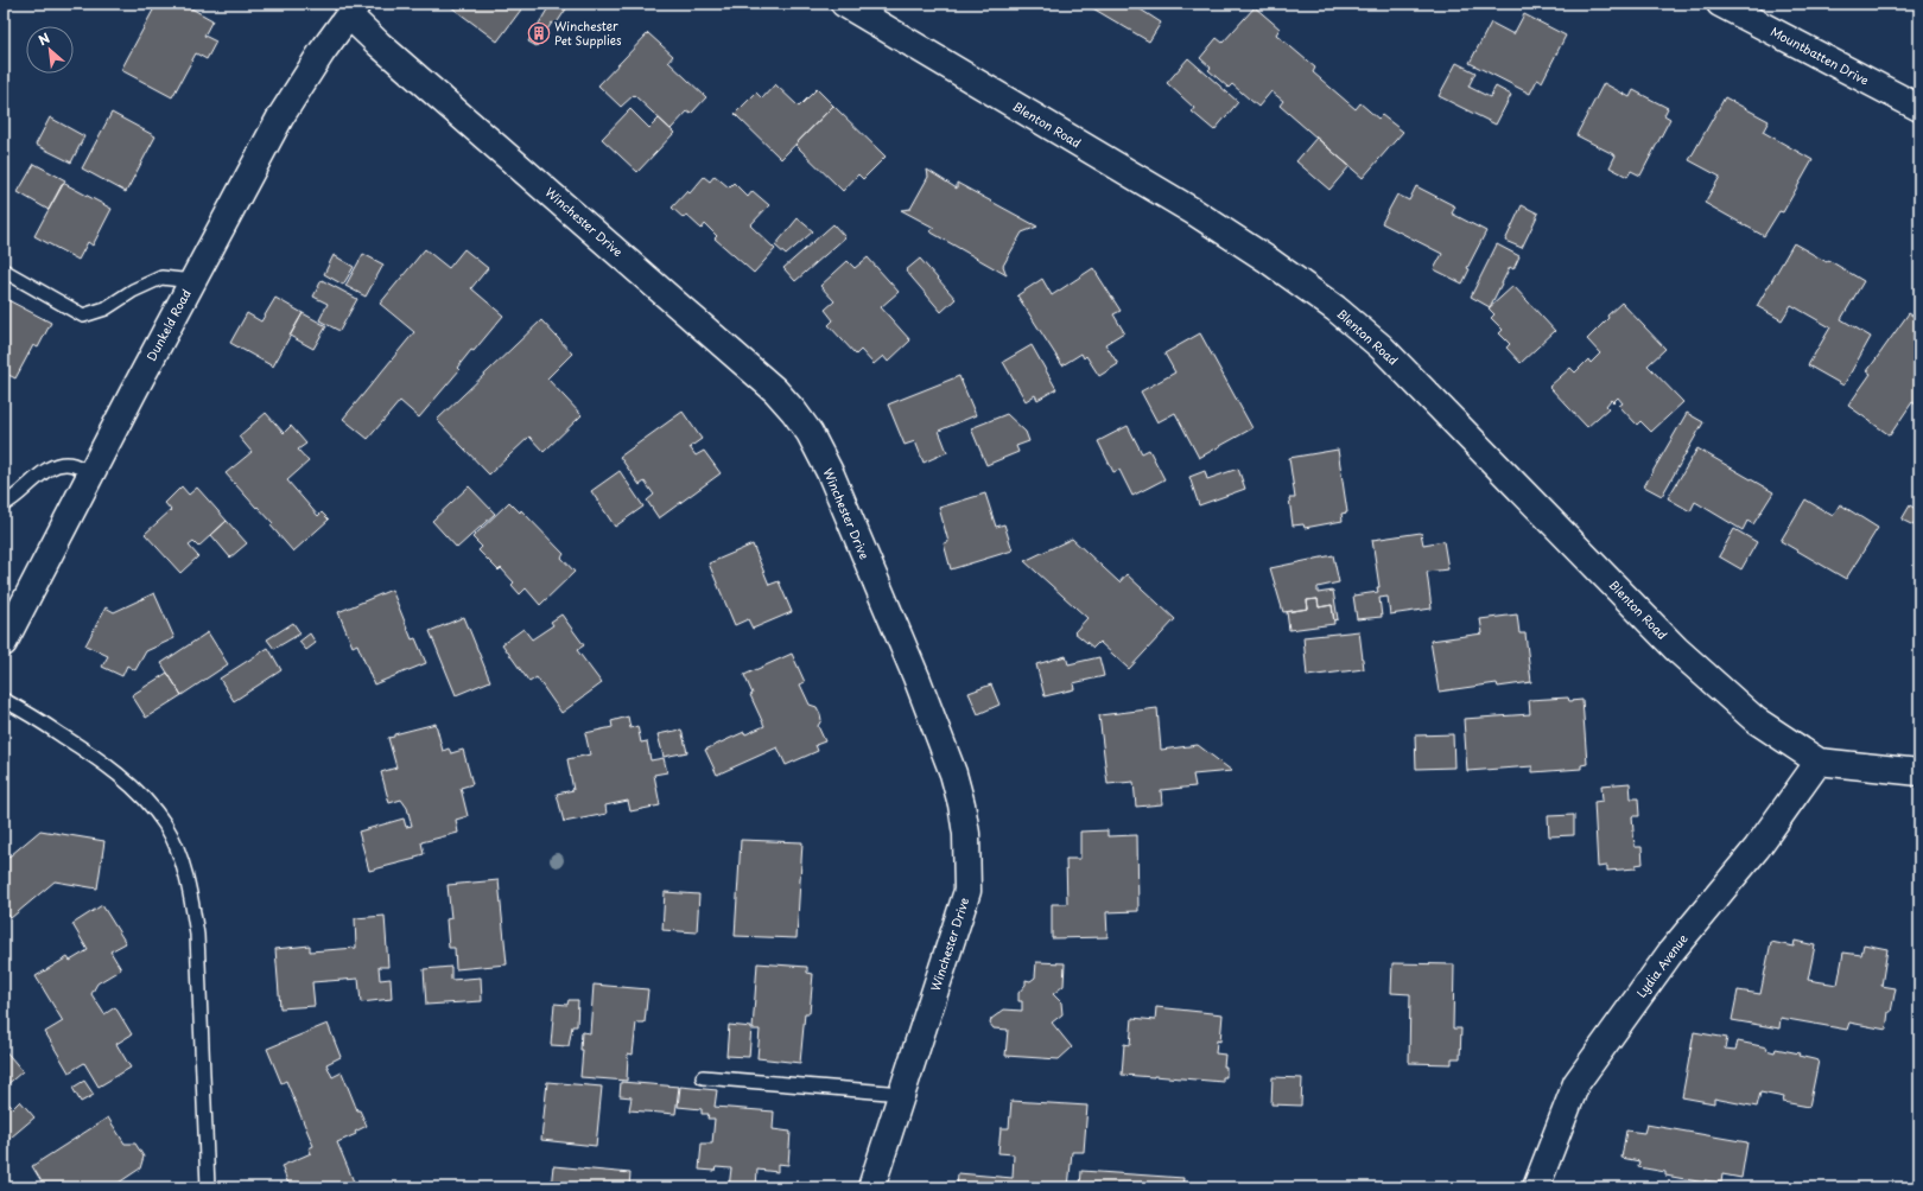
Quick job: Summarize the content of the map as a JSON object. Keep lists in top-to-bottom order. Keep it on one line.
{"streets":{"street":["Mountbatten Drive","Blenton Road","Winchester Drive","Dunkeld Road","Lydia Avenue"]},"crossings":[["Blenton Road","Lydia Avenue"],["Winchester Drive","Dunkeld Road"]],"places":{"building":["Winchester Pet Supplies"]},"north":"top left"}
